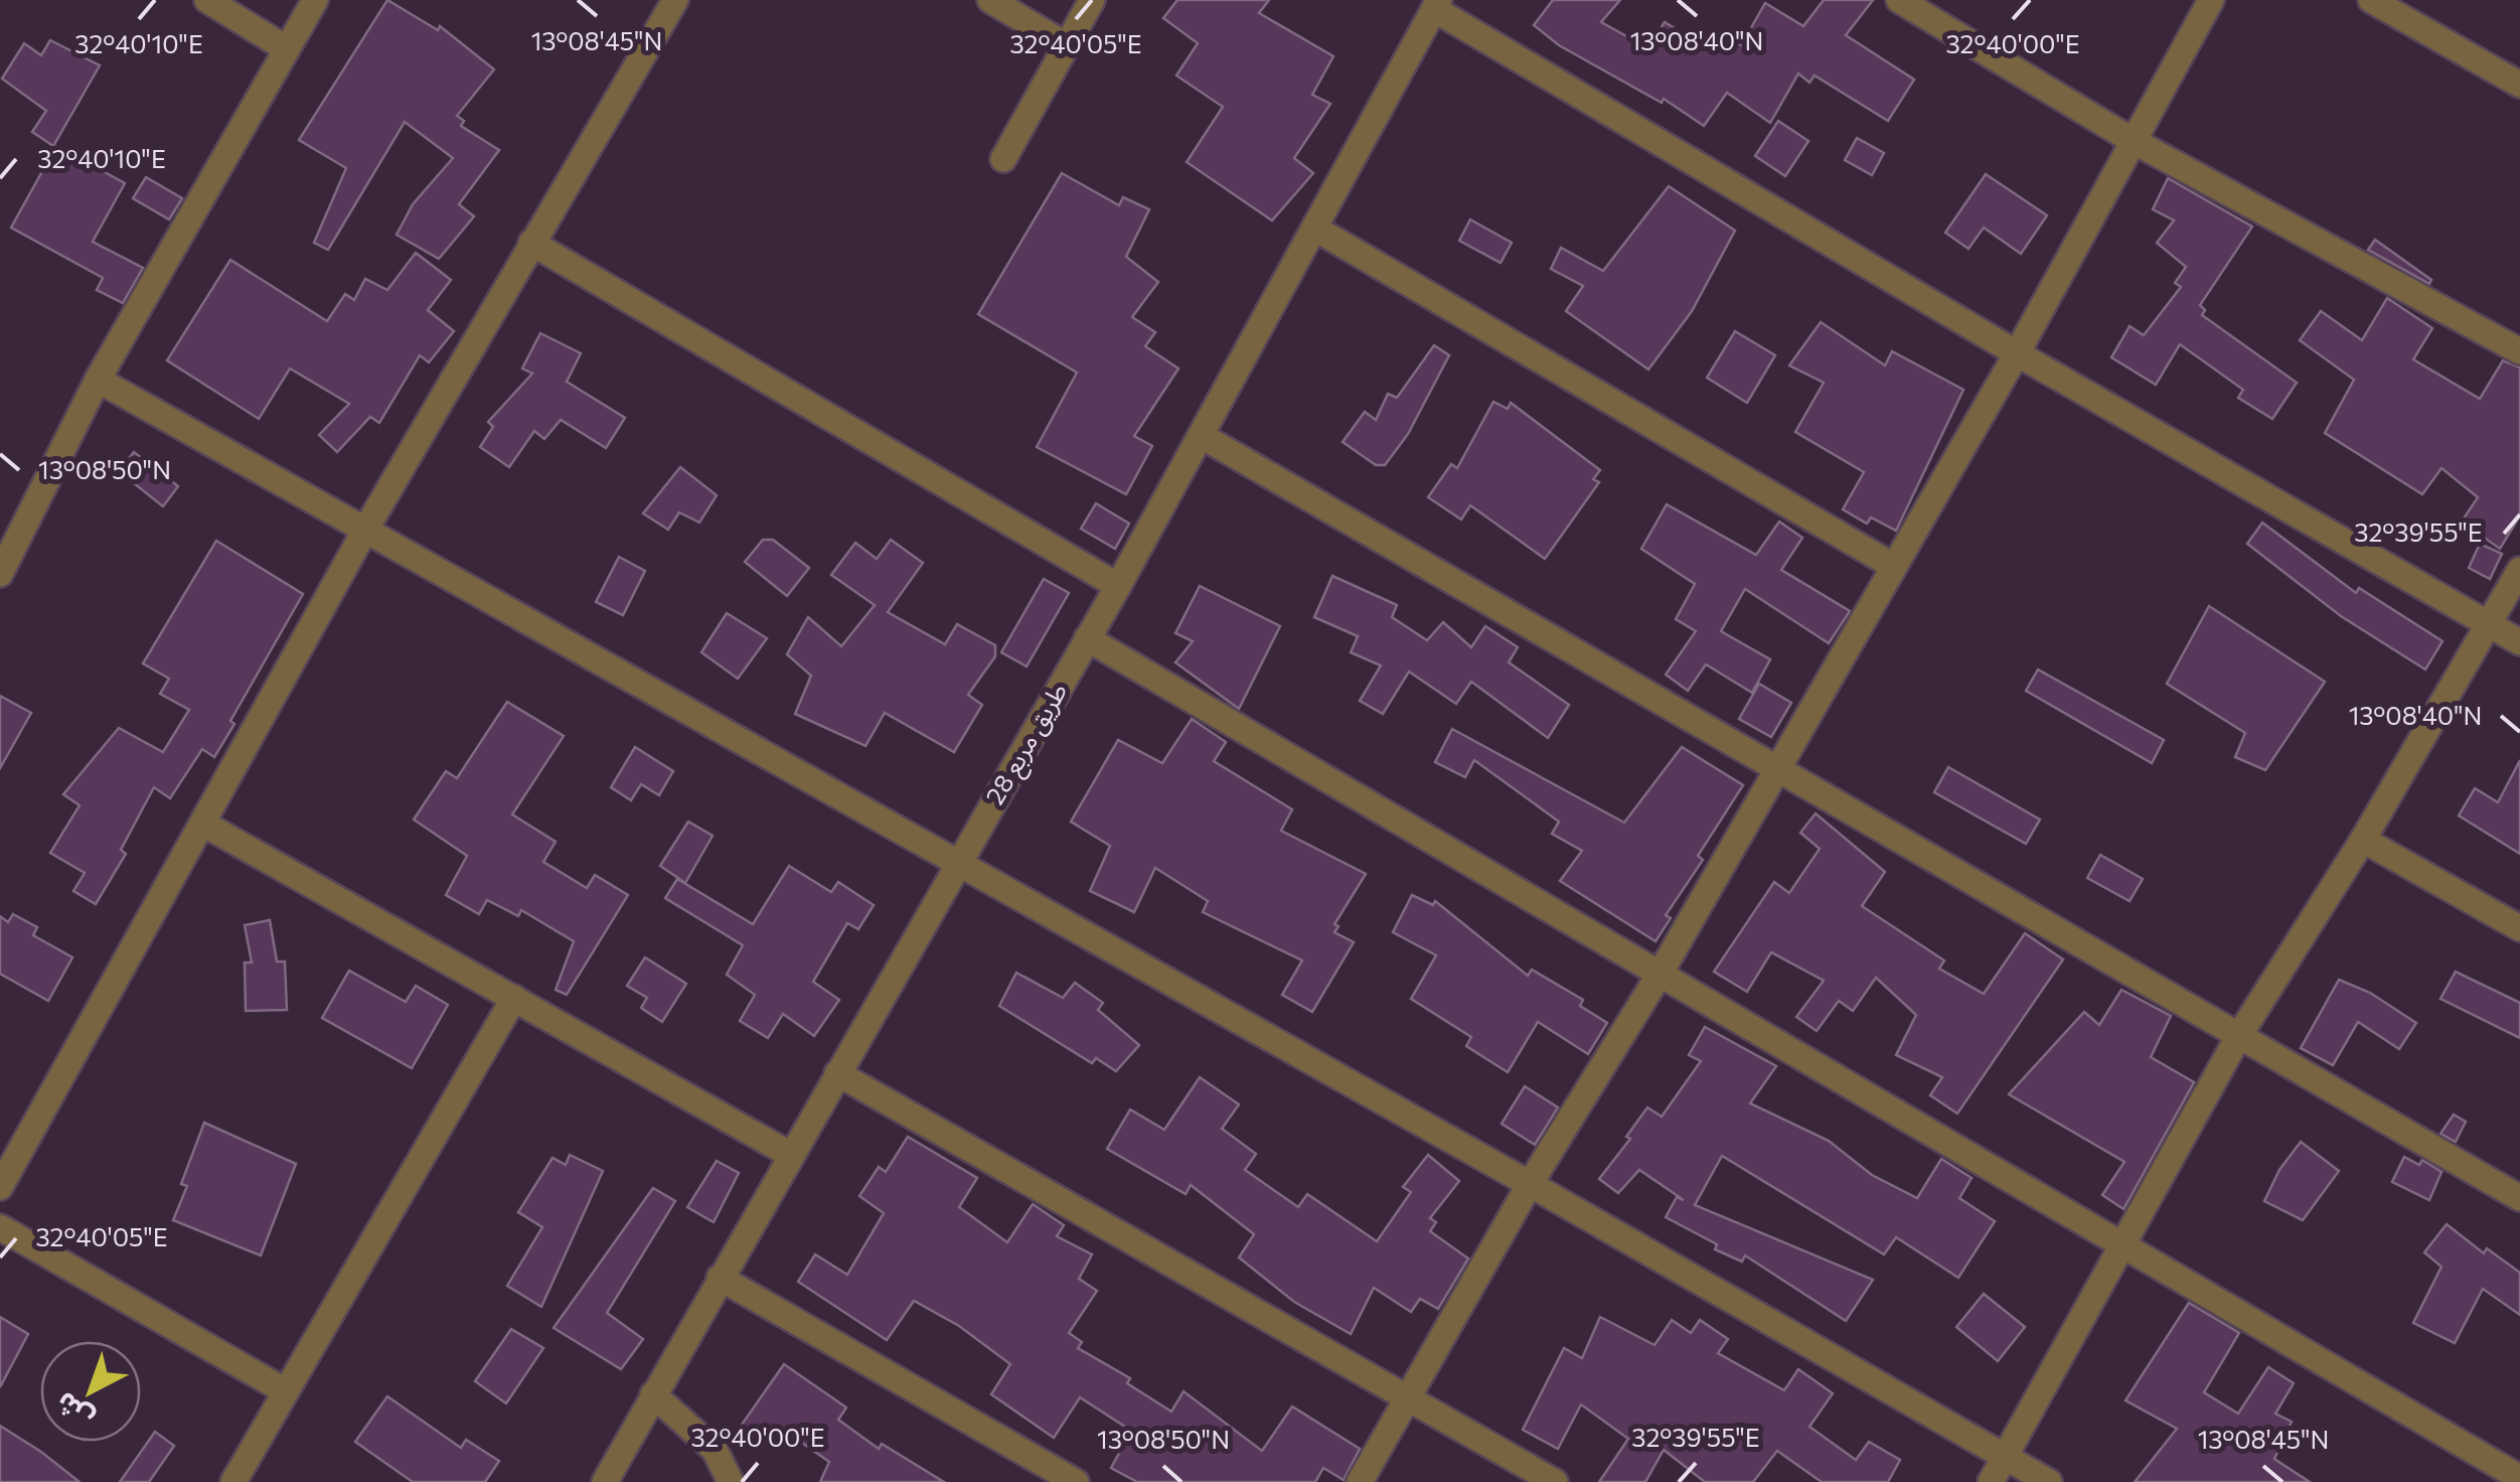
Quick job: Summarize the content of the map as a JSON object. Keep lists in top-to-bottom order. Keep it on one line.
{"streets":{"street":["طريق مربع 28"]},"north":"bottom left","coordinates":["13°08'45\"N","13°08'40\"N","32°40'10\"E","32°40'05\"E","32°40'00\"E","13°08'50\"N","32°39'55\"E"]}
